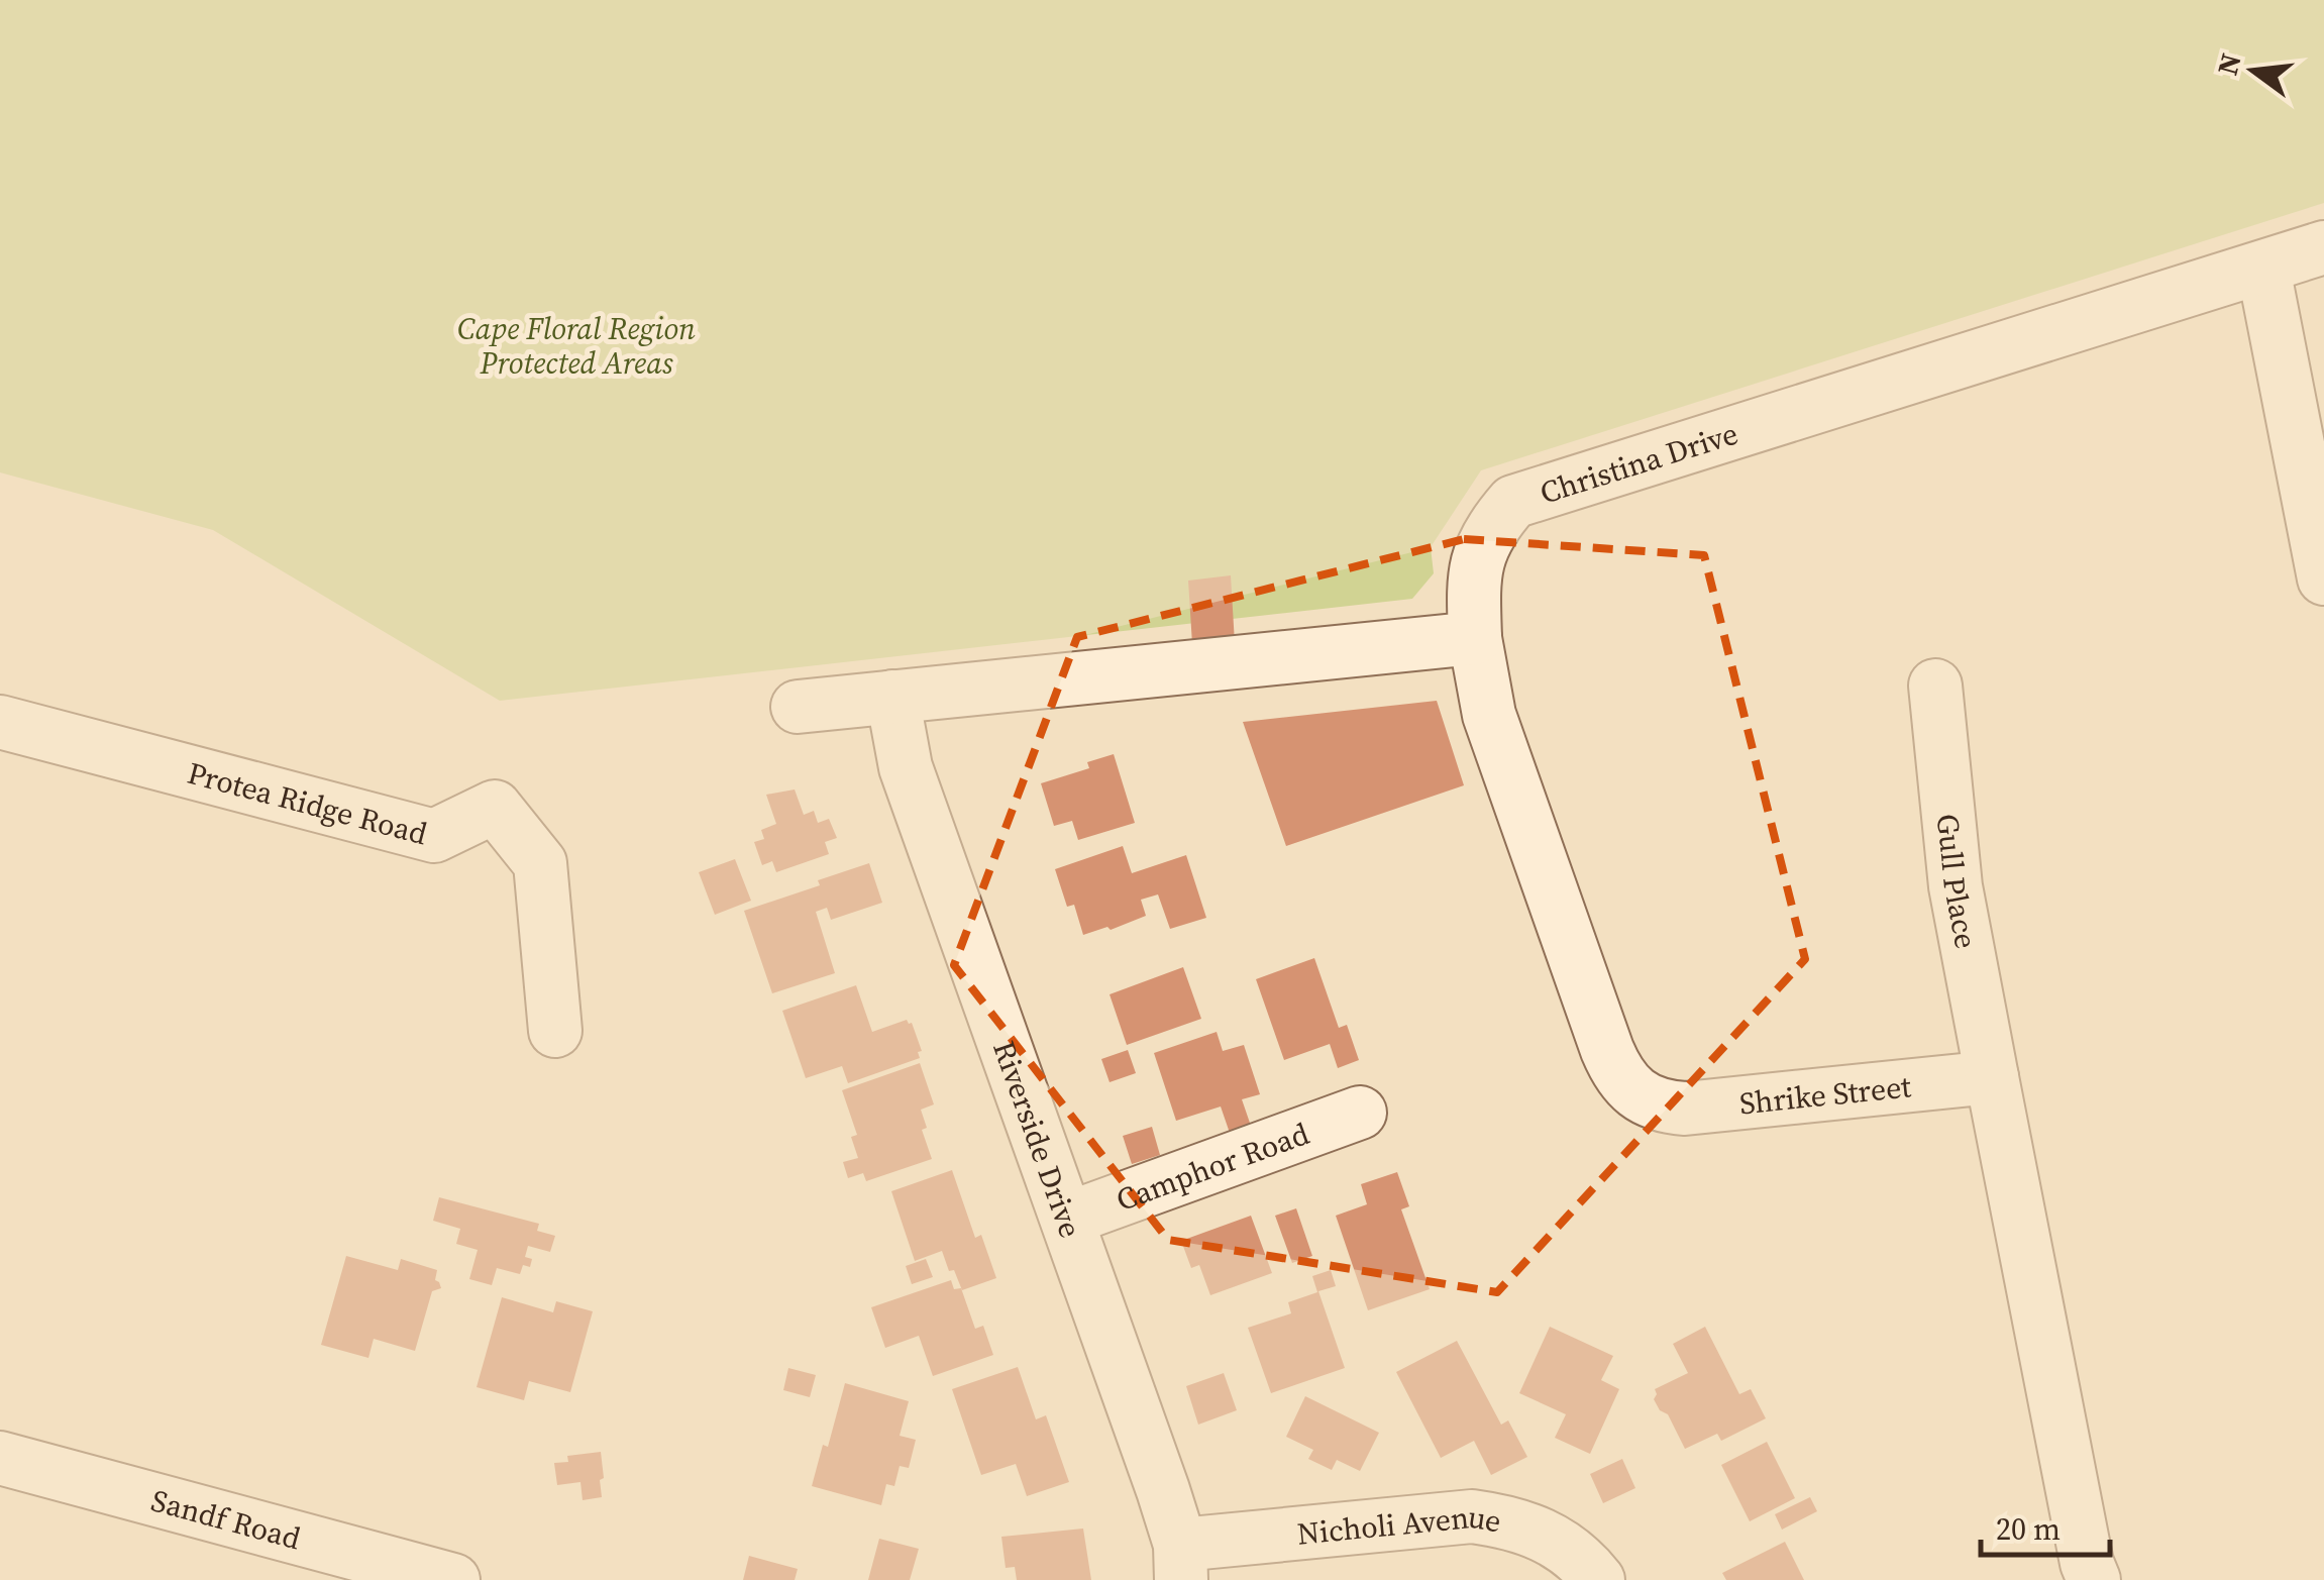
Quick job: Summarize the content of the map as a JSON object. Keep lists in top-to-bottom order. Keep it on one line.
{"streets":{"street":["Christina Drive","Protea Ridge Road","Gull Place","Shrike Street","Riverside Drive","Camphor Road","Sandf Road","Nicholi Avenue"]},"crossings":[["Christina Drive","Shrike Street"],["Gull Place","Shrike Street"],["Riverside Drive","Camphor Road"],["Riverside Drive","Nicholi Avenue"]],"parks":["Cape Floral Region Protected Areas"],"scale_bar":"20 m","north":"left"}
